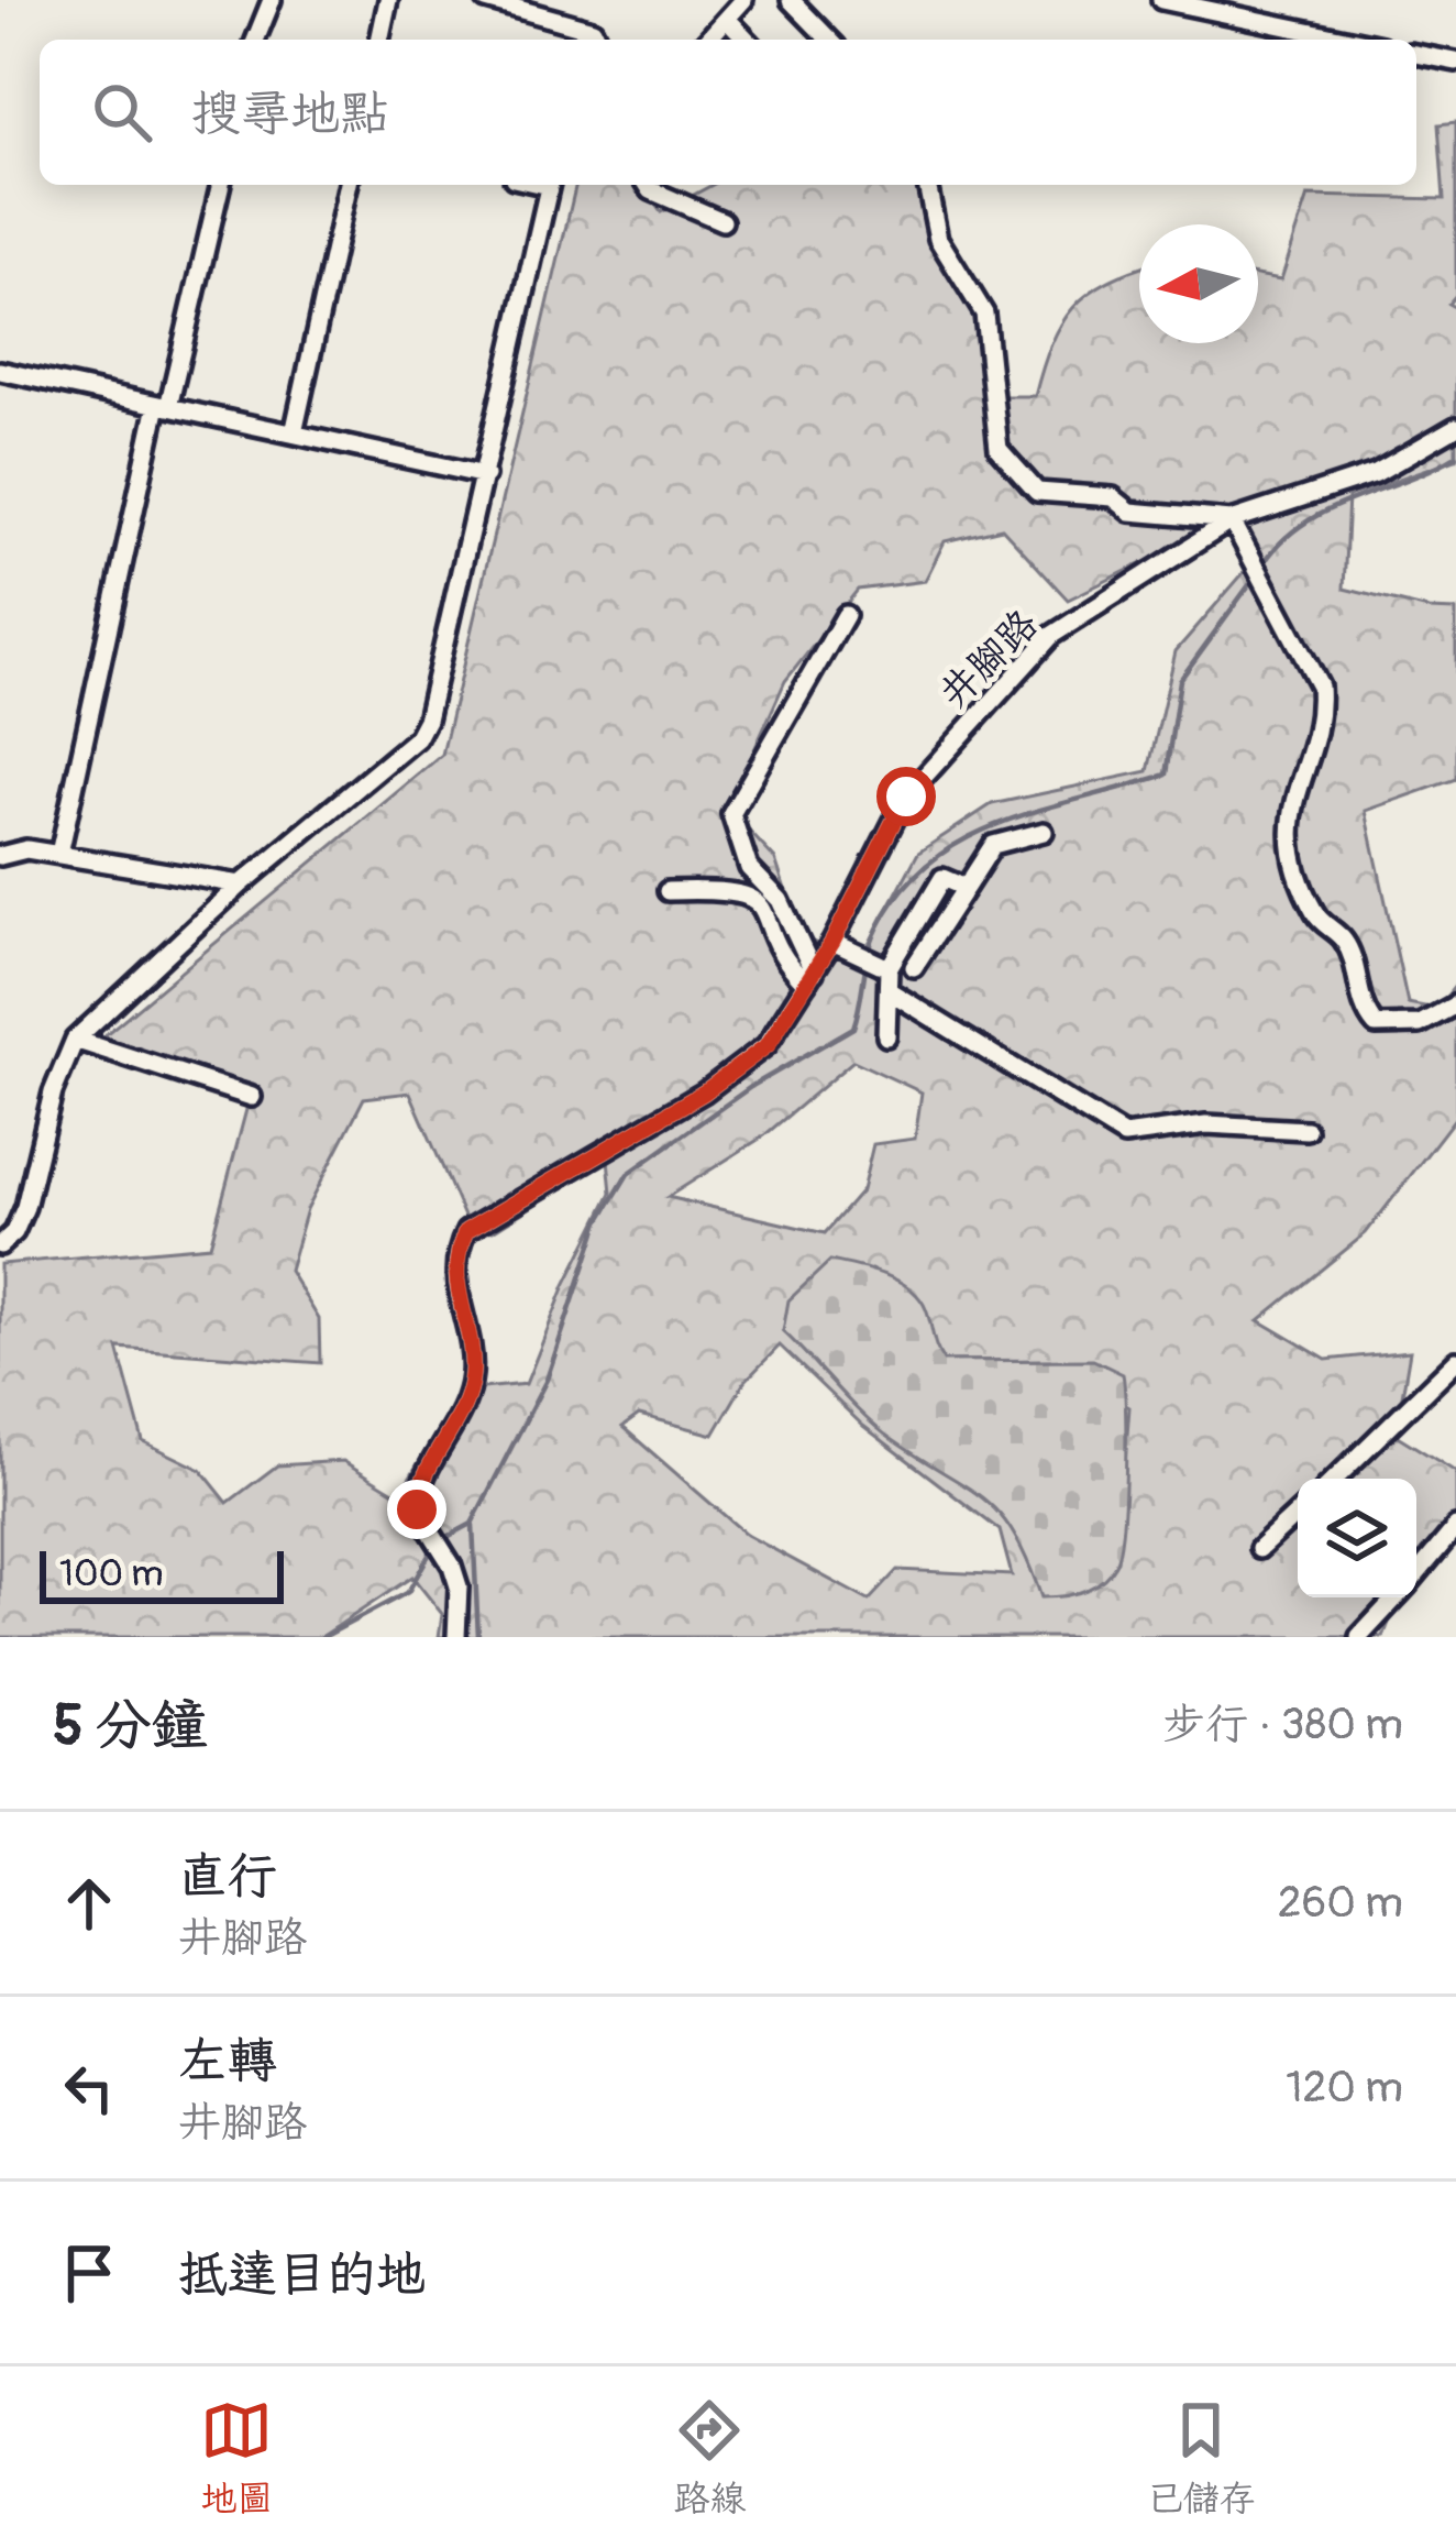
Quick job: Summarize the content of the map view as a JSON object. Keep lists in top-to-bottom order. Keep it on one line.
{"streets":{"street":["井腳路"]},"scale_bar":"100 m","north":"left","page":{"search":"搜尋地點","scale":"100 m","heading":["5 分鐘","步行 · 380 m"],"list":[["直行","井腳路","260 m"],["左轉","井腳路","120 m"],"抵達目的地"],"nav":["地圖","路線","已儲存"]}}
